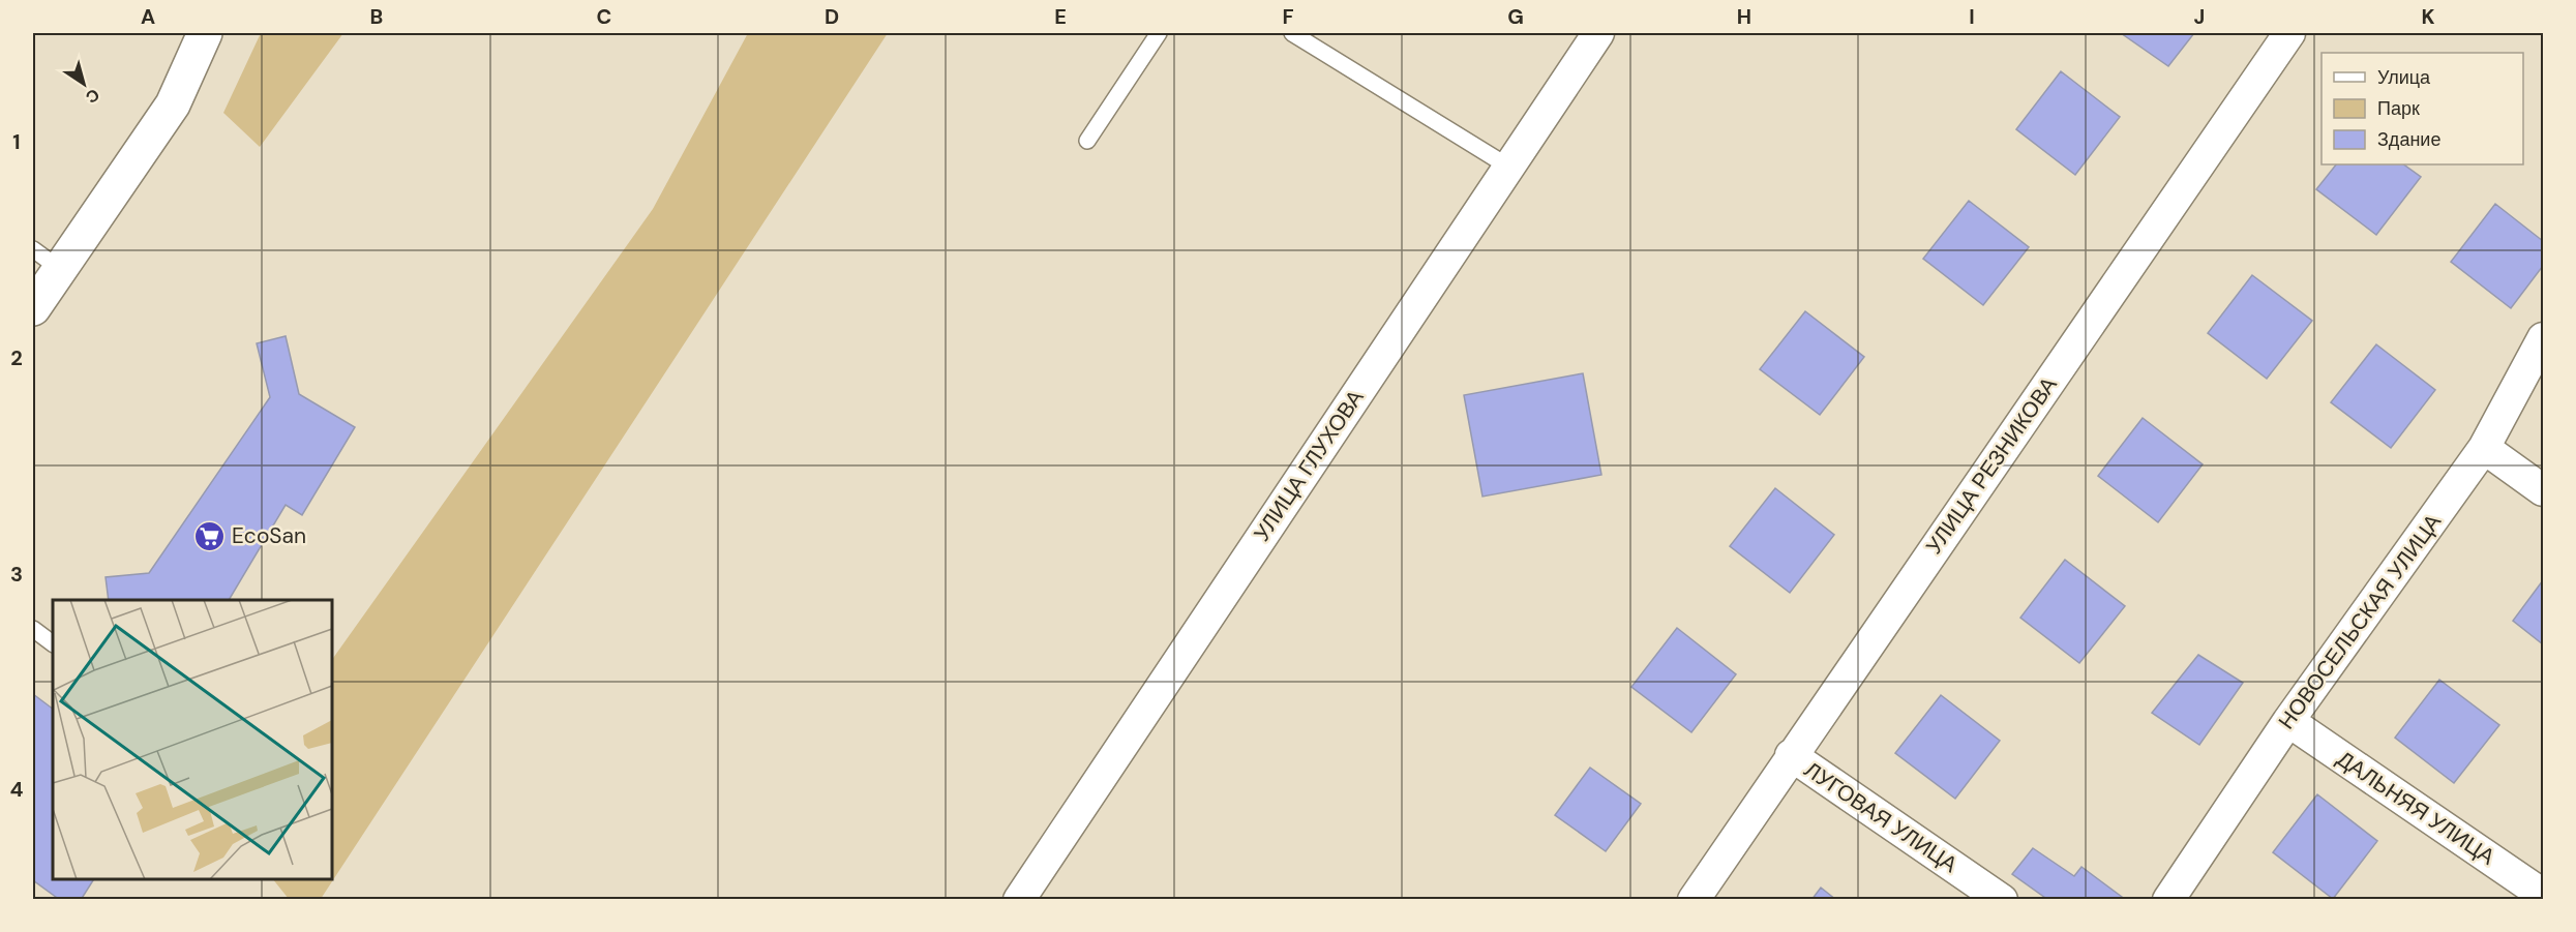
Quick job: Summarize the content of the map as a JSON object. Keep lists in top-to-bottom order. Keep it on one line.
{"streets":{"street":["УЛИЦА ГЛУХОВА","УЛИЦА РЕЗНИКОВА","НОВОСЕЛЬСКАЯ УЛИЦА","ДАЛЬНЯЯ УЛИЦА","ЛУГОВАЯ УЛИЦА"]},"crossings":[["УЛИЦА РЕЗНИКОВА","ЛУГОВАЯ УЛИЦА"],["НОВОСЕЛЬСКАЯ УЛИЦА","ДАЛЬНЯЯ УЛИЦА"]],"places":{"supermarket":["EcoSan"]},"legend":["Улица","Парк","Здание"],"north":"bottom right","grid":{"columns":["A","B","C","D","E","F","G","H","I","J","K"],"rows":["1","2","3","4"]}}
